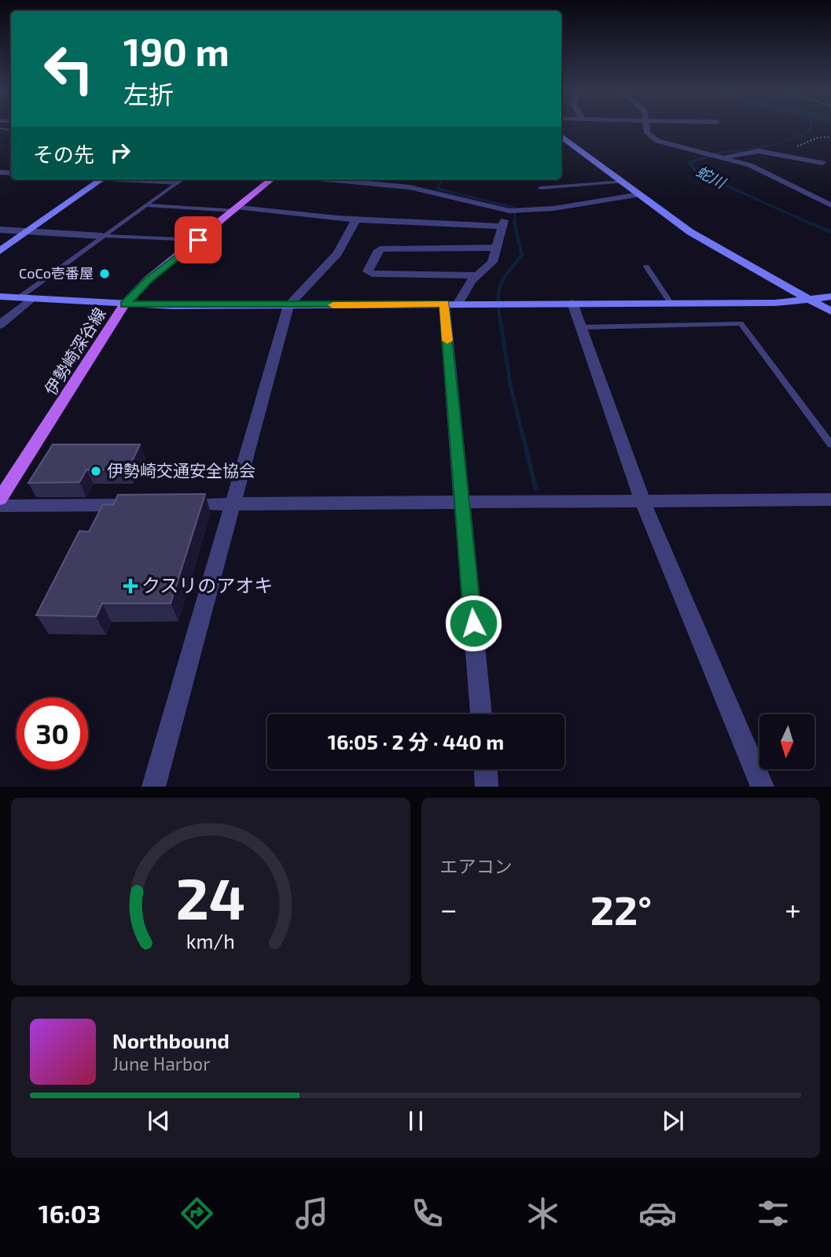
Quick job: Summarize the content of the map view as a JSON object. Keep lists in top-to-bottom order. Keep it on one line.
{"streets":{"main road":["伊勢崎深谷線"]},"water":["蛇川"],"places":{"other":["CoCo壱番屋","伊勢崎交通安全協会"],"health":["クスリのアオキ"]},"north":"bottom","page":{"turn":["190 m","左折"],"then":"その先","limit":"30","trip":"16:05 · 2 分 · 440 m","tile":"エアコン","heat":["−","22°","+"],"song":["Northbound","June Harbor"],"tabs":"16:03","gauge":["24","km/h"]}}
